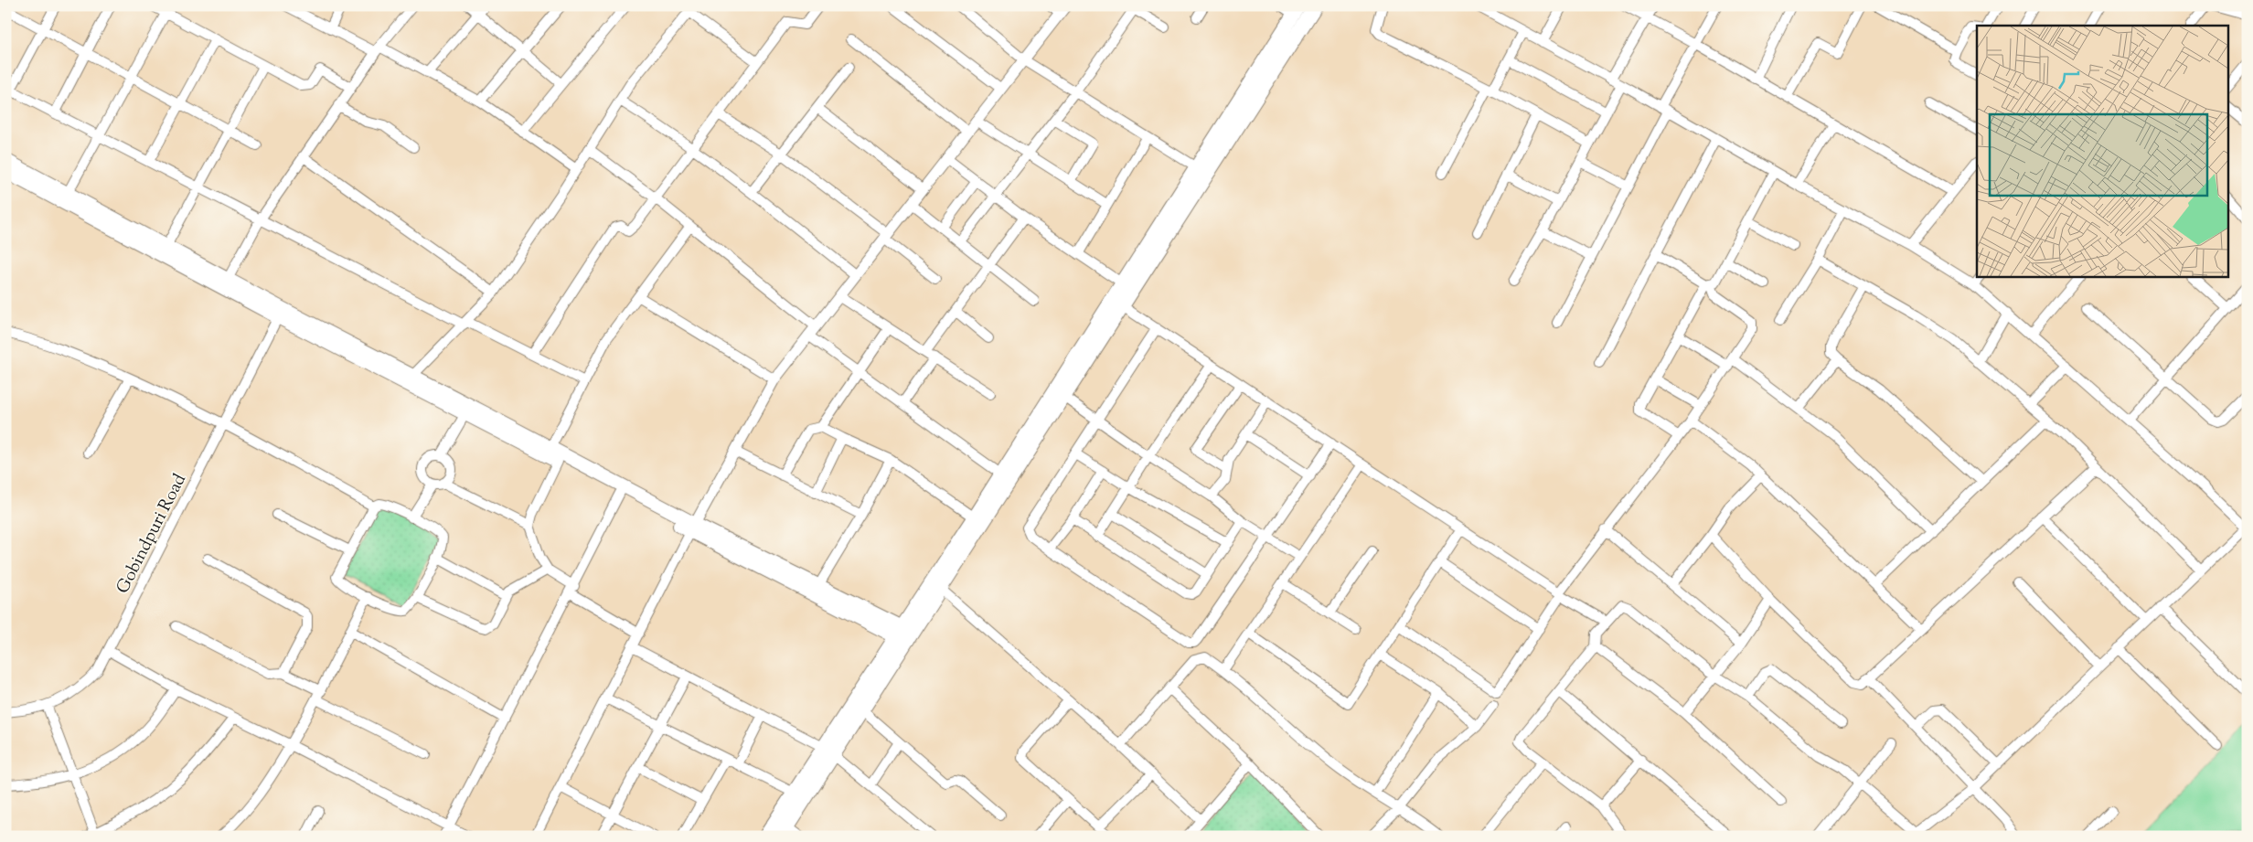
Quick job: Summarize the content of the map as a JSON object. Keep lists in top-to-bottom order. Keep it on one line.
{"streets":{"street":["Gobindpuri Road"]}}
